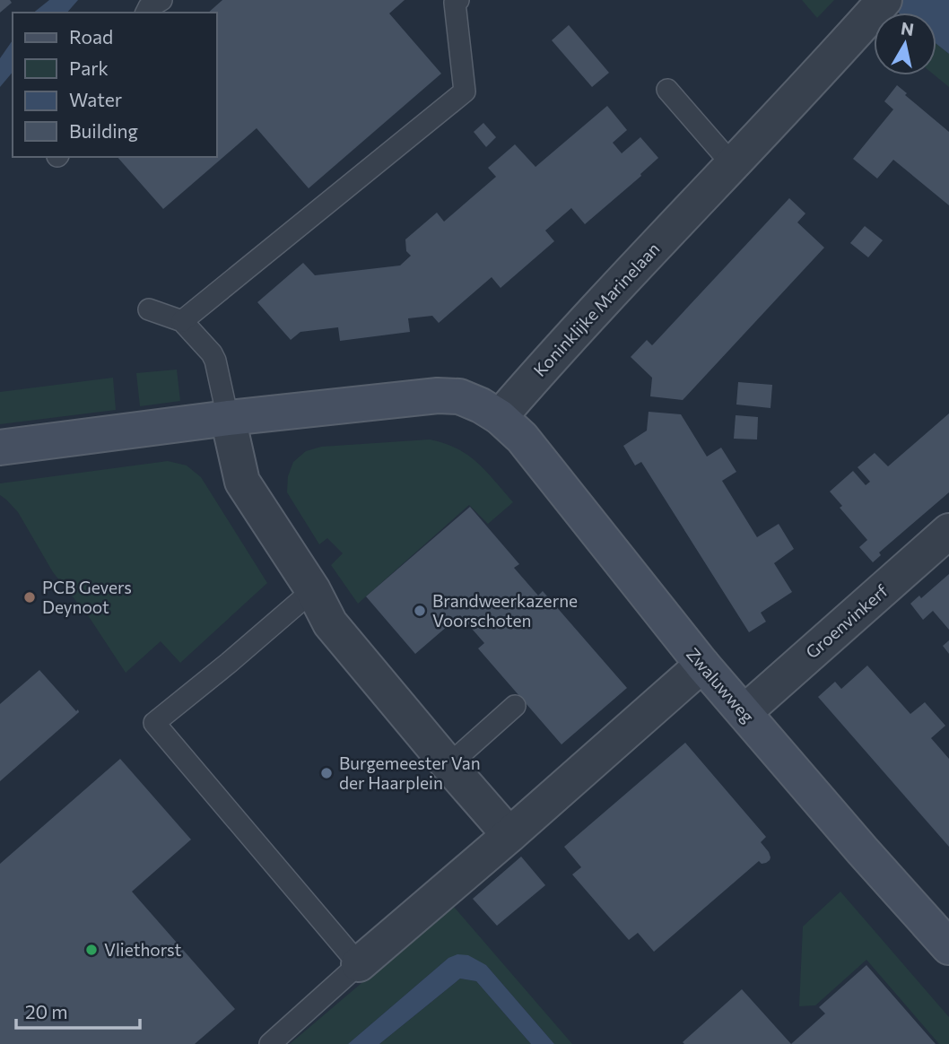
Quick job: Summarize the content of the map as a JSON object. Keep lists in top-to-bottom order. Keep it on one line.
{"streets":{"street":["Koninklijke Marinelaan","Groenvinkerf","Zwaluwweg"]},"crossings":[["Koninklijke Marinelaan","Zwaluwweg"],["Groenvinkerf","Zwaluwweg"]],"places":["PCB Gevers Deynoot","Brandweerkazerne Voorschoten","Burgemeester Van der Haarplein","Vliethorst"],"legend":["Road","Park","Water","Building"],"scale_bar":"20 m","north":"top"}
